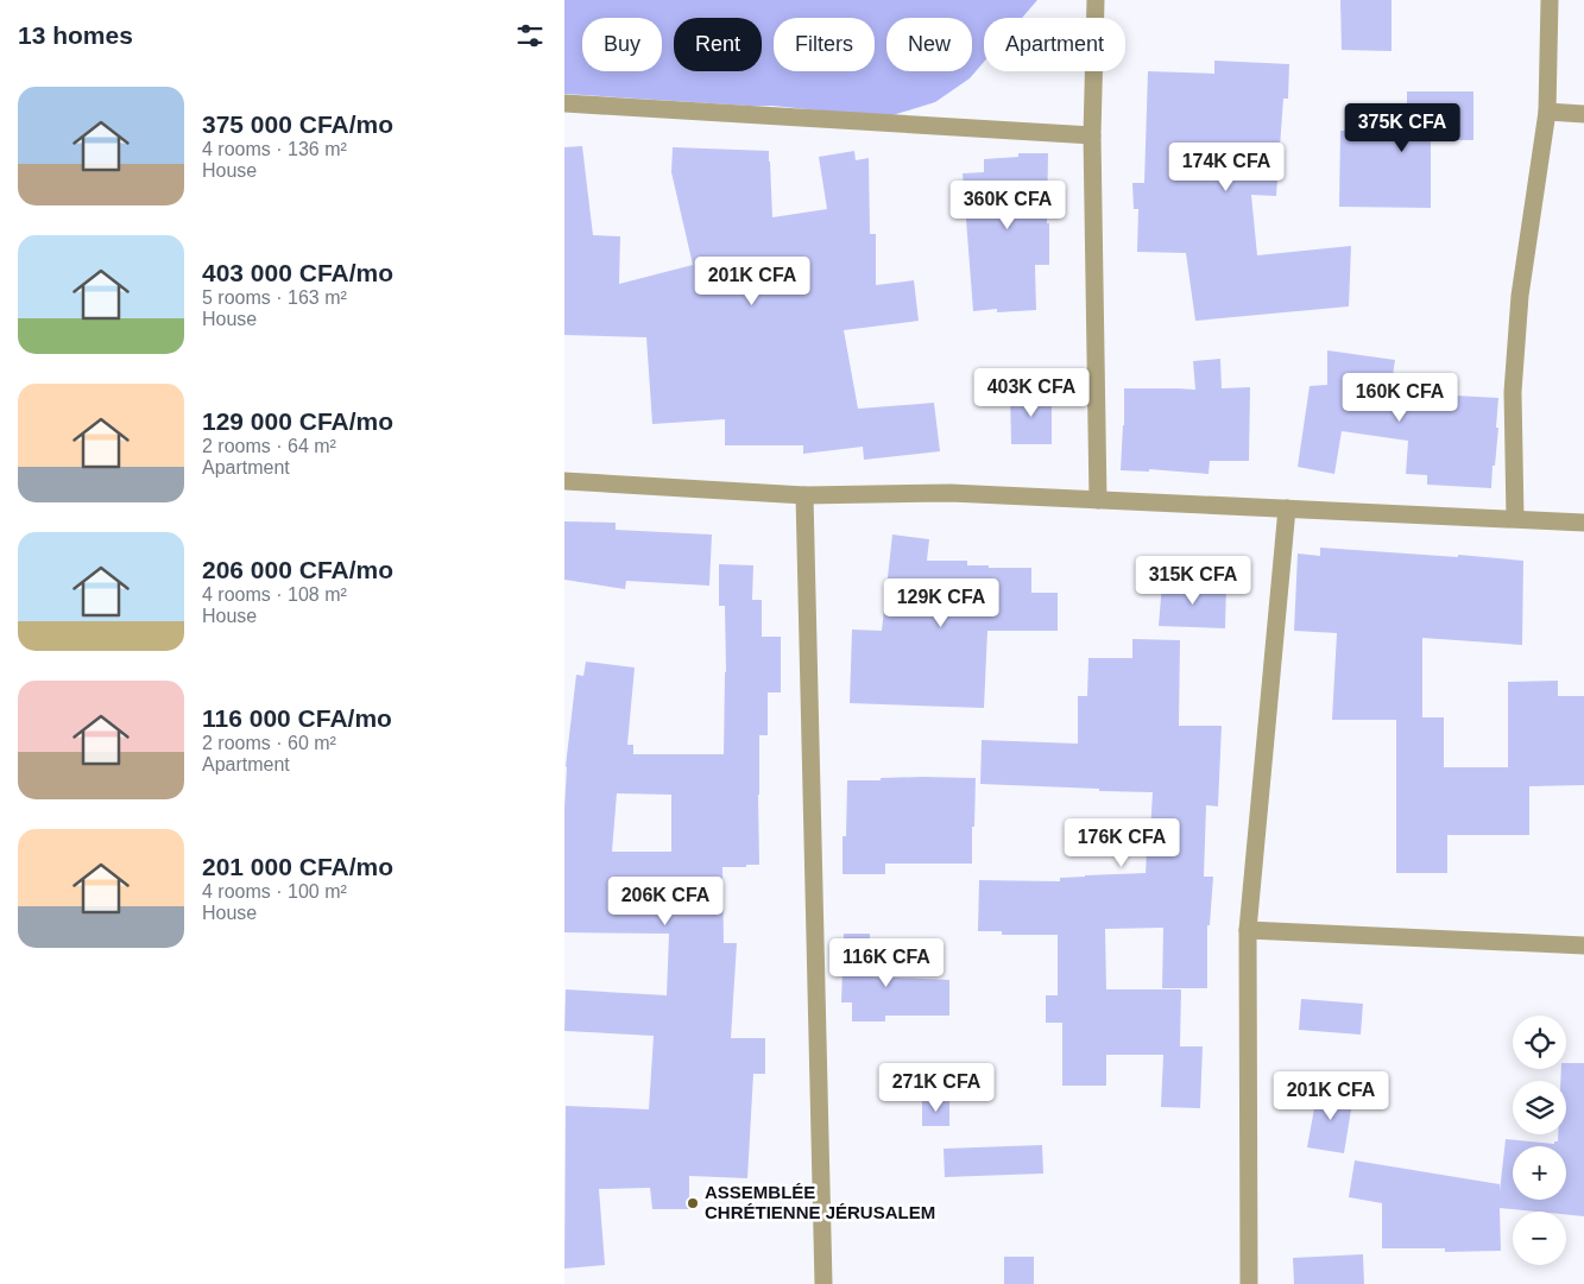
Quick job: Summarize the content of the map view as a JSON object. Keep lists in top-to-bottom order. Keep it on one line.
{"places":["ASSEMBLÉE CHRÉTIENNE JÉRUSALEM"],"page":{"heading":"13 homes","chip":["Buy","Rent","Filters","New","Apartment"],"list":[{"name":"375 000 CFA/mo","note":"4 rooms · 136 m² · House"},{"name":"403 000 CFA/mo","note":"5 rooms · 163 m² · House"},{"name":"129 000 CFA/mo","note":"2 rooms · 64 m² · Apartment"},{"name":"206 000 CFA/mo","note":"4 rooms · 108 m² · House"},{"name":"116 000 CFA/mo","note":"2 rooms · 60 m² · Apartment"},{"name":"201 000 CFA/mo","note":"4 rooms · 100 m² · House"}],"price":["375K CFA","174K CFA","360K CFA","201K CFA","403K CFA","160K CFA","315K CFA","129K CFA","176K CFA","206K CFA","116K CFA","271K CFA","201K CFA"],"map_buttons":["+","−"]}}
